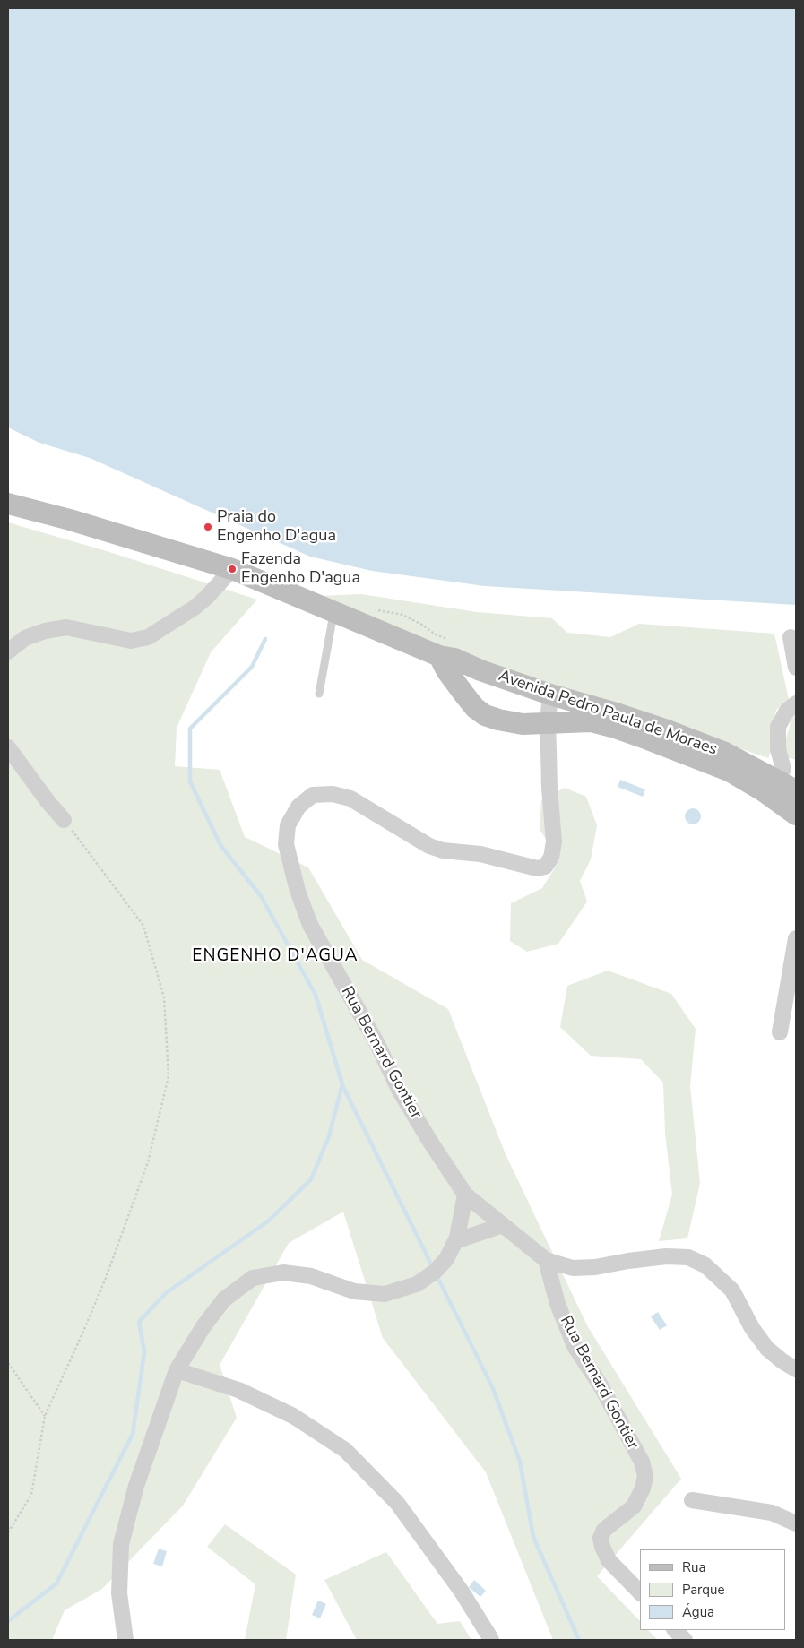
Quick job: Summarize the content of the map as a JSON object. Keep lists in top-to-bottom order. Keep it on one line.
{"streets":{"main road":["Avenida Pedro Paula de Moraes"],"street":["Rua Bernard Gontier"]},"crossings":[["Avenida Pedro Paula de Moraes","Rua Bernard Gontier"]],"districts":["ENGENHO D'AGUA"],"places":["Praia do Engenho D'agua","Fazenda Engenho D'agua"],"legend":["Rua","Parque","Água"]}
